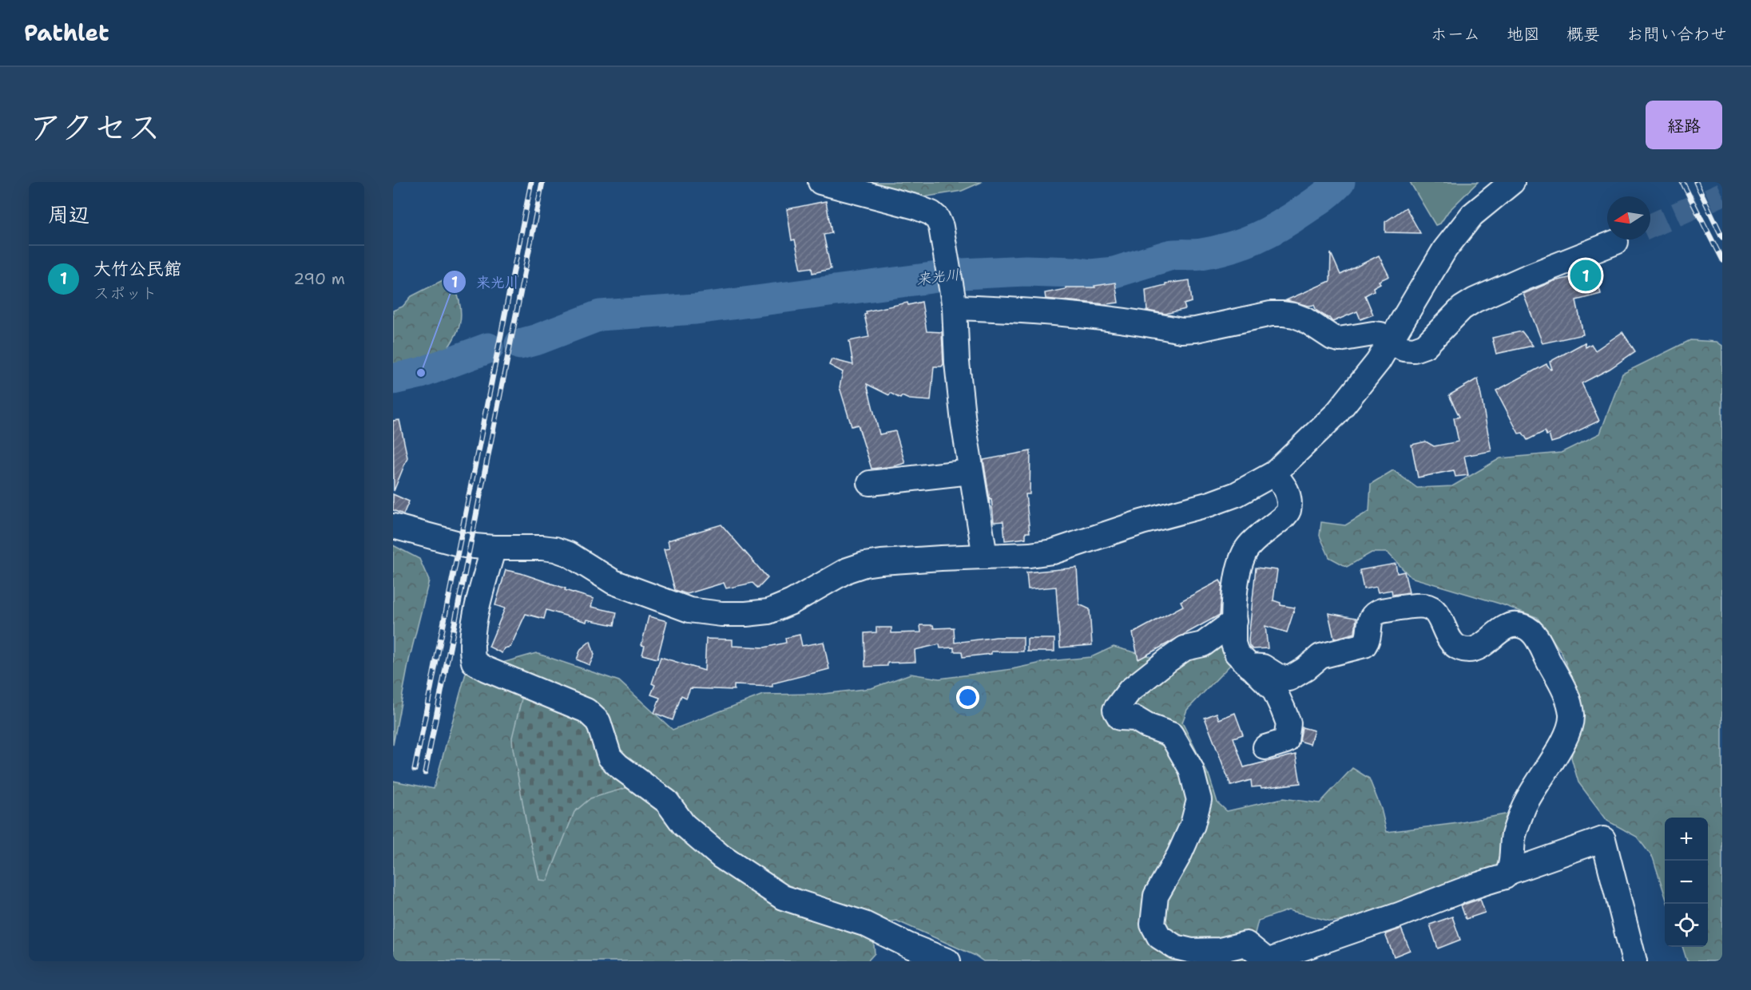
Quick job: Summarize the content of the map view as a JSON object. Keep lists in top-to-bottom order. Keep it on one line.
{"water":["来光川"],"places":["来光川"],"north":"left","page":{"header":"Pathlet","nav":["ホーム","地図","概要","お問い合わせ"],"title":"アクセス","buttons":"経路","heading":"周辺","list":[{"mark":"1","name":"大竹公民館","note":"スポット","value":"290 m"}],"pins":"1","map_buttons":["+","−"]}}
